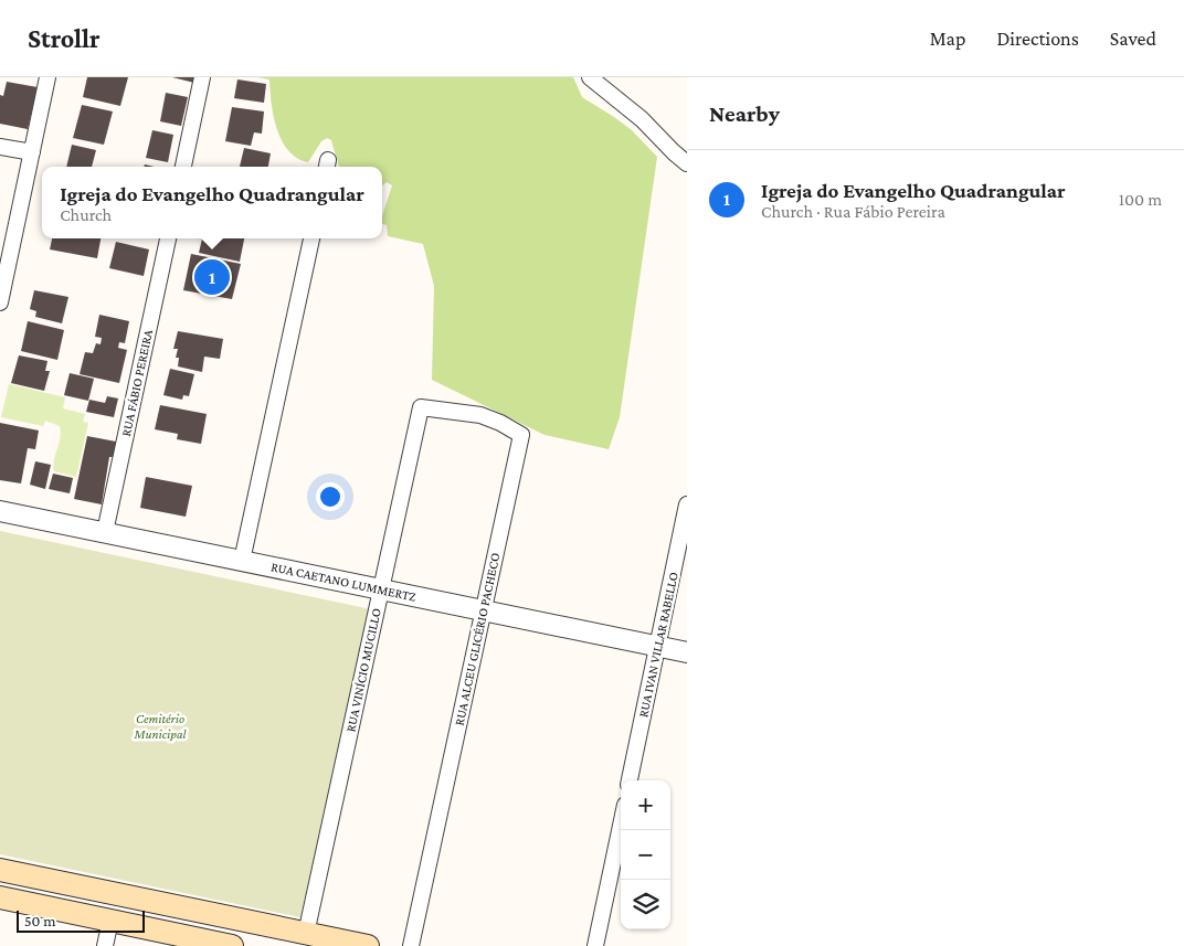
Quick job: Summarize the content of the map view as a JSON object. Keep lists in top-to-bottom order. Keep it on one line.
{"streets":{"street":["RUA FÁBIO PEREIRA","RUA CAETANO LUMMERTZ","RUA ALCEU GLICÉRIO PACHECO","RUA IVAN VILLAR RABELLO","RUA VINÍCIO MUCILLO"]},"crossings":[["RUA FÁBIO PEREIRA","RUA CAETANO LUMMERTZ"],["RUA CAETANO LUMMERTZ","RUA ALCEU GLICÉRIO PACHECO"],["RUA CAETANO LUMMERTZ","RUA IVAN VILLAR RABELLO"],["RUA CAETANO LUMMERTZ","RUA VINÍCIO MUCILLO"],["RUA ALCEU GLICÉRIO PACHECO","RUA VINÍCIO MUCILLO"]],"parks":["Cemitério Municipal"],"scale_bar":"50 m","page":{"header":"Strollr","nav":["Map","Directions","Saved"],"heading":"Nearby","list":[{"mark":"1","name":"Igreja do Evangelho Quadrangular","note":"Church · Rua Fábio Pereira","value":"100 m"}],"popup":["Igreja do Evangelho Quadrangular","Church"],"pins":"1","map_buttons":["+","−"],"scale":"50 m"}}
